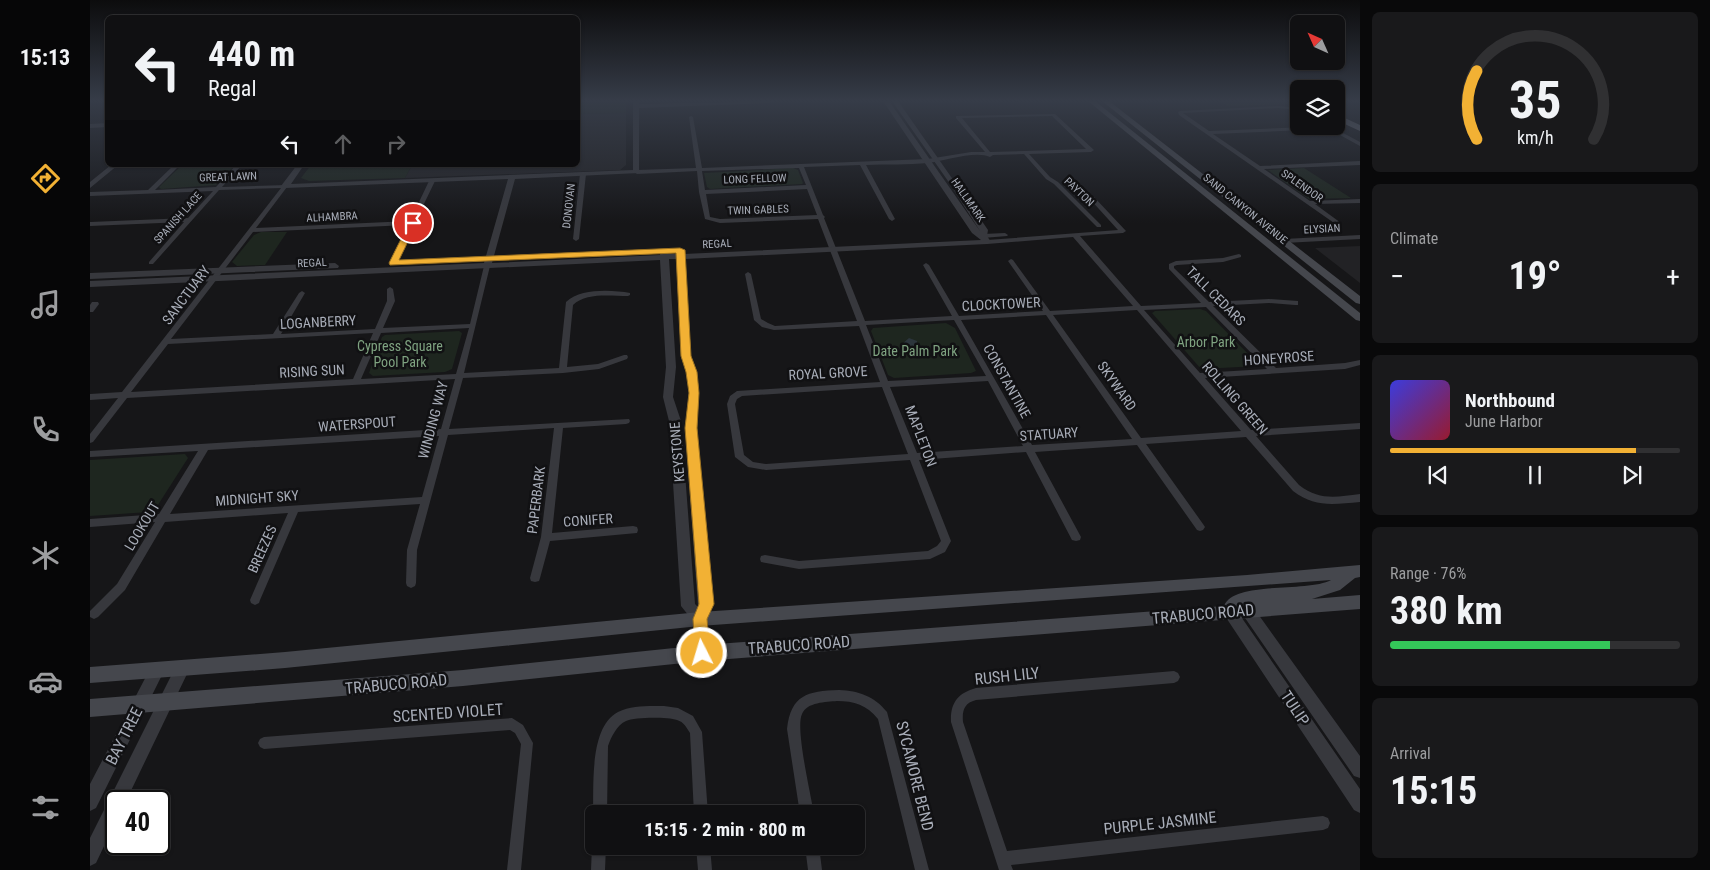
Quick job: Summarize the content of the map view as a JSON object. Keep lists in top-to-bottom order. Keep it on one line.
{"streets":{"main road":["SAND CANYON AVENUE","TRABUCO ROAD"],"street":["GREAT LAWN","LONG FELLOW","SPLENDOR","PAYTON","HALLMARK","DONOVAN","TWIN GABLES","ALHAMBRA","SPANISH LACE","ELYSIAN","REGAL","SANCTUARY","TALL CEDARS","CLOCKTOWER","LOGANBERRY","HONEYROSE","RISING SUN","ROYAL GROVE","CONSTANTINE","SKYWARD","ROLLING GREEN","WINDING WAY","WATERSPOUT","STATUARY","MAPLETON","KEYSTONE","MIDNIGHT SKY","PAPERBARK","CONIFER","LOOKOUT","BREEZES","RUSH LILY","TULIP","SCENTED VIOLET","BAY TREE","SYCAMORE BEND","PURPLE JASMINE"]},"crossings":[["GREAT LAWN","HALLMARK"],["GREAT LAWN","DONOVAN"],["GREAT LAWN","TWIN GABLES"],["GREAT LAWN","SPANISH LACE"],["GREAT LAWN","SANCTUARY"],["GREAT LAWN","WINDING WAY"],["GREAT LAWN","MAPLETON"],["LONG FELLOW","TWIN GABLES"],["LONG FELLOW","MAPLETON"],["HALLMARK","REGAL"],["SAND CANYON AVENUE","ELYSIAN"],["TWIN GABLES","MAPLETON"],["ALHAMBRA","SANCTUARY"],["REGAL","SANCTUARY"],["REGAL","ROLLING GREEN"],["REGAL","WINDING WAY"],["REGAL","MAPLETON"],["REGAL","KEYSTONE"],["SANCTUARY","LOGANBERRY"],["SANCTUARY","RISING SUN"],["TALL CEDARS","CLOCKTOWER"],["TALL CEDARS","HONEYROSE"],["CLOCKTOWER","CONSTANTINE"],["CLOCKTOWER","SKYWARD"],["CLOCKTOWER","ROLLING GREEN"],["CLOCKTOWER","MAPLETON"],["LOGANBERRY","WINDING WAY"],["HONEYROSE","ROLLING GREEN"],["RISING SUN","WINDING WAY"],["ROYAL GROVE","CONSTANTINE"],["ROYAL GROVE","STATUARY"],["ROYAL GROVE","MAPLETON"],["CONSTANTINE","STATUARY"],["SKYWARD","STATUARY"],["ROLLING GREEN","STATUARY"],["WINDING WAY","WATERSPOUT"],["WINDING WAY","MIDNIGHT SKY"],["WATERSPOUT","PAPERBARK"],["WATERSPOUT","LOOKOUT"],["STATUARY","MAPLETON"],["KEYSTONE","TRABUCO ROAD"],["MIDNIGHT SKY","LOOKOUT"],["MIDNIGHT SKY","BREEZES"],["PAPERBARK","CONIFER"],["TRABUCO ROAD","TULIP"],["TRABUCO ROAD","BAY TREE"],["RUSH LILY","PURPLE JASMINE"]],"parks":["Arbor Park","Cypress Square Pool Park","Date Palm Park"],"north":"top left","page":{"tabs":"15:13","turn":["440 m","Regal"],"tile":["Climate",["Range · 76%","380 km"],["Arrival","15:15"]],"heat":["−","19°","+"],"song":["Northbound","June Harbor"],"limit":"40","trip":"15:15 · 2 min · 800 m","gauge":["35","km/h"]}}
